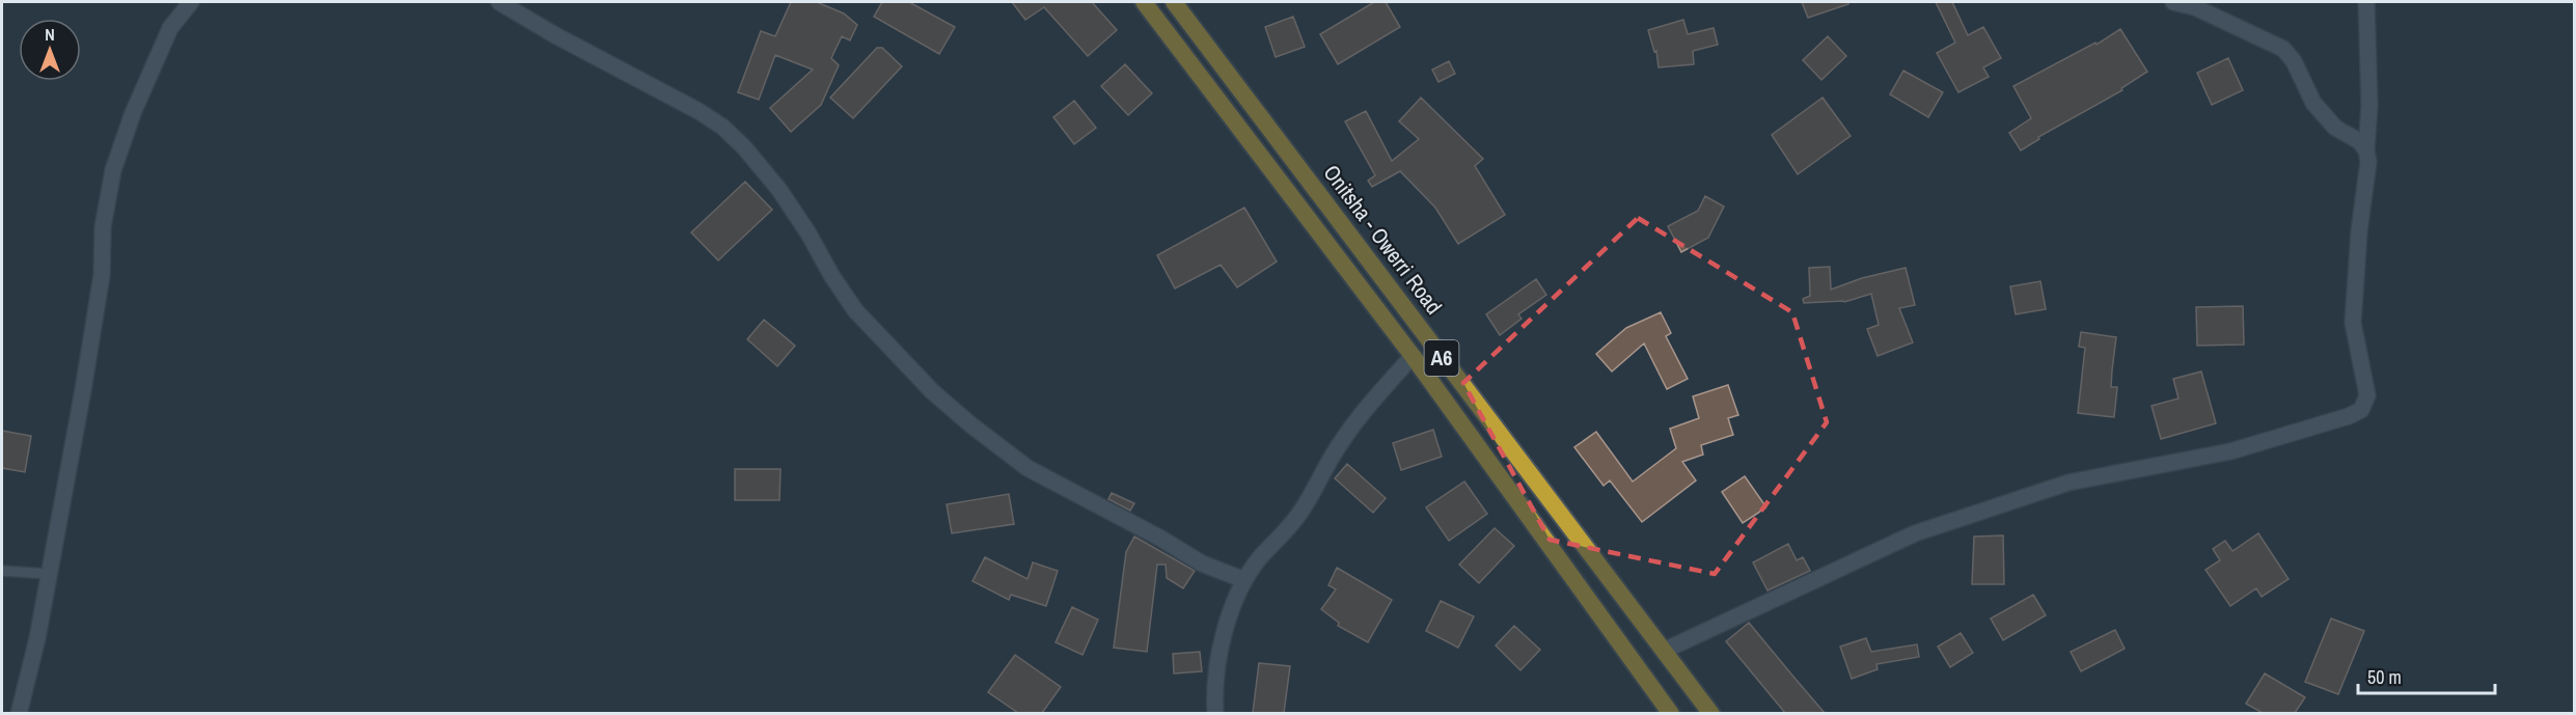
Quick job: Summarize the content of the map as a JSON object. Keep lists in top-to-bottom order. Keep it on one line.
{"streets":{"highway":["Onitsha - Owerri Road","A6"]},"scale_bar":"50 m","north":"top"}
